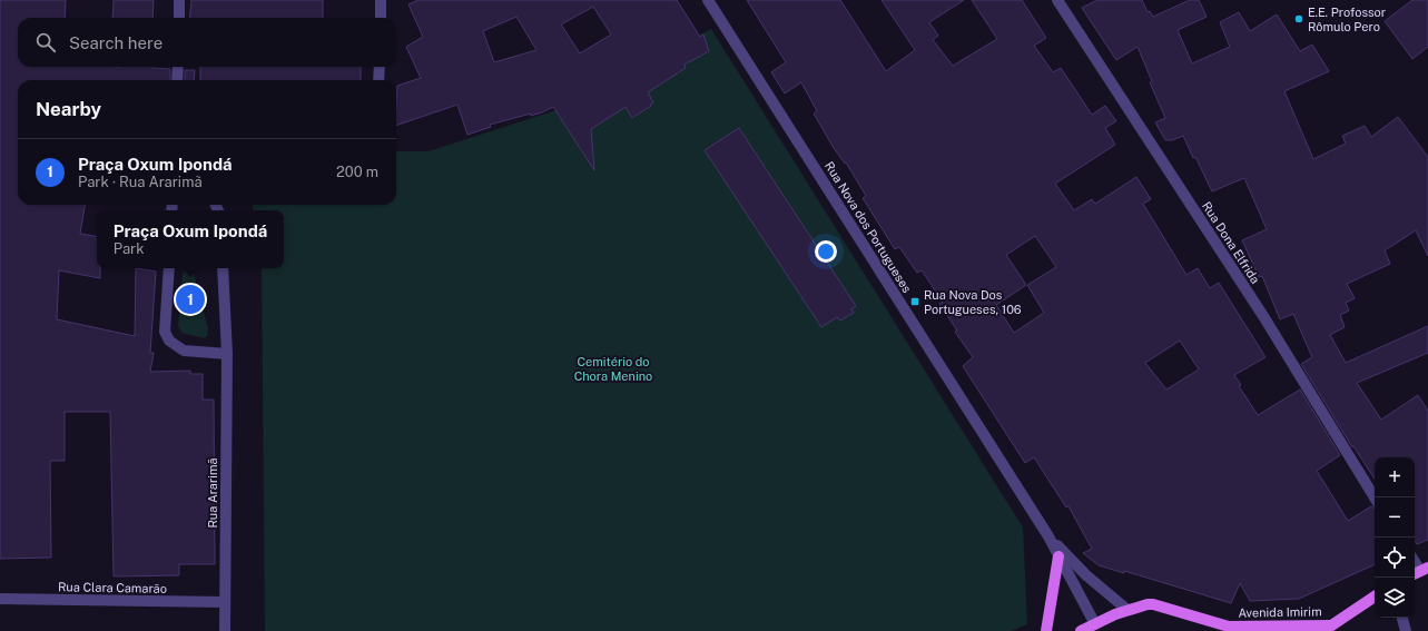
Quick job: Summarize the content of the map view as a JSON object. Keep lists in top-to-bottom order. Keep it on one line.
{"streets":{"main road":["Avenida Imirim"],"street":["Rua Nova dos Portugueses","Rua Dona Elfrida","Rua Ararimã","Rua Clara Camarão"]},"crossings":[["Rua Nova dos Portugueses","Avenida Imirim"],["Rua Ararimã","Rua Clara Camarão"]],"parks":["Cemitério do Chora Menino"],"places":{"other":["E.E. Profossor Rômulo Pero"],"transit":["Rua Nova Dos Portugueses, 106"]},"page":{"search":"Search here","heading":"Nearby","list":[{"mark":"1","name":"Praça Oxum Ipondá","note":"Park · Rua Ararimã","value":"200 m"}],"popup":["Praça Oxum Ipondá","Park"],"pins":"1","map_buttons":["+","−"]}}
